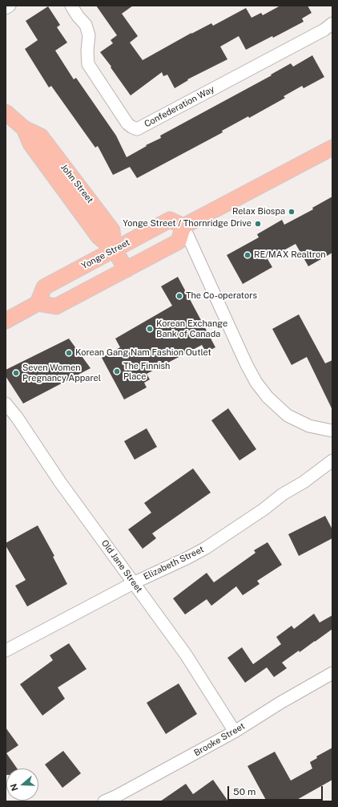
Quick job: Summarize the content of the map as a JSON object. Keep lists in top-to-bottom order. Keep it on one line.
{"streets":{"main road":["John Street","Yonge Street"],"street":["Confederation Way","Elizabeth Street","Old Jane Street","Brooke Street"]},"crossings":[["John Street","Yonge Street"],["Elizabeth Street","Old Jane Street"],["Old Jane Street","Brooke Street"]],"places":["Relax Biospa","Yonge Street / Thornridge Drive","RE/MAX Realtron","The Co-operators","Korean Exchange Bank of Canada","Korean Gang Nam Fashion Outlet","The Finnish Place","Seven Women Pregnancy Apparel"],"scale_bar":"50 m","north":"left"}
